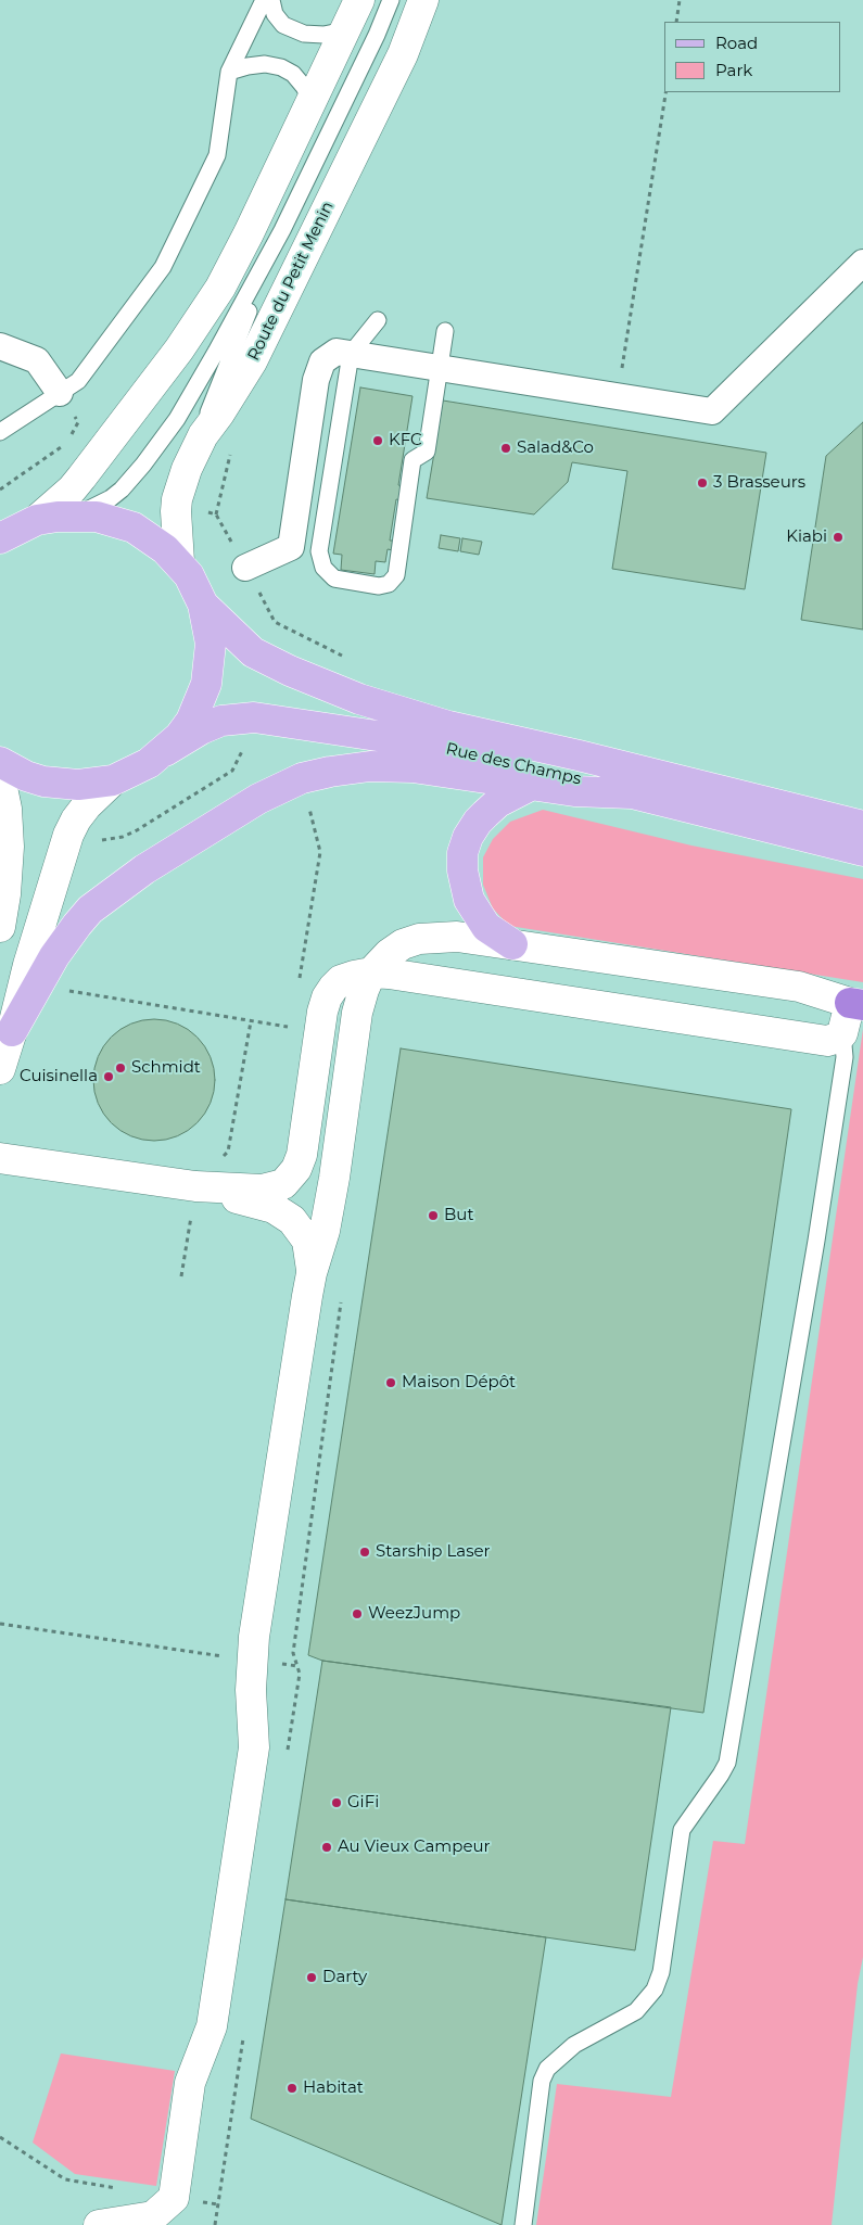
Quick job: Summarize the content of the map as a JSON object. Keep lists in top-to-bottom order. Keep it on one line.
{"streets":{"main road":["Rue des Champs"],"street":["Route du Petit Menin"]},"places":["KFC","Salad&Co","3 Brasseurs","Kiabi","Schmidt","Cuisinella","But","Maison Dépôt","Starship Laser","WeezJump","GiFi","Au Vieux Campeur","Darty","Habitat"],"legend":["Road","Park"]}
